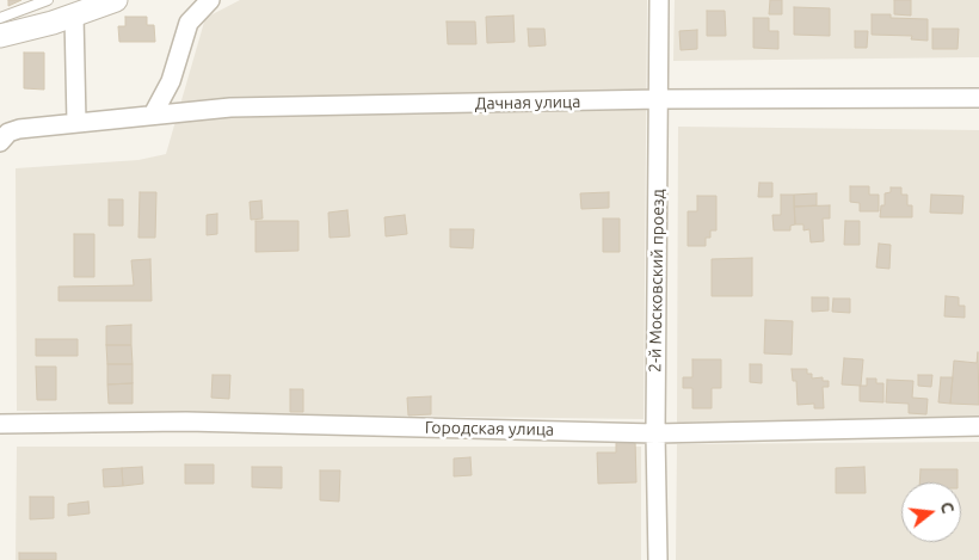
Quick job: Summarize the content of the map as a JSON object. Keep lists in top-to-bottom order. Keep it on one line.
{"streets":{"street":["Дачная улица","2-й Московский проезд","Городская улица"]},"crossings":[["Дачная улица","2-й Московский проезд"],["2-й Московский проезд","Городская улица"]],"north":"right"}
